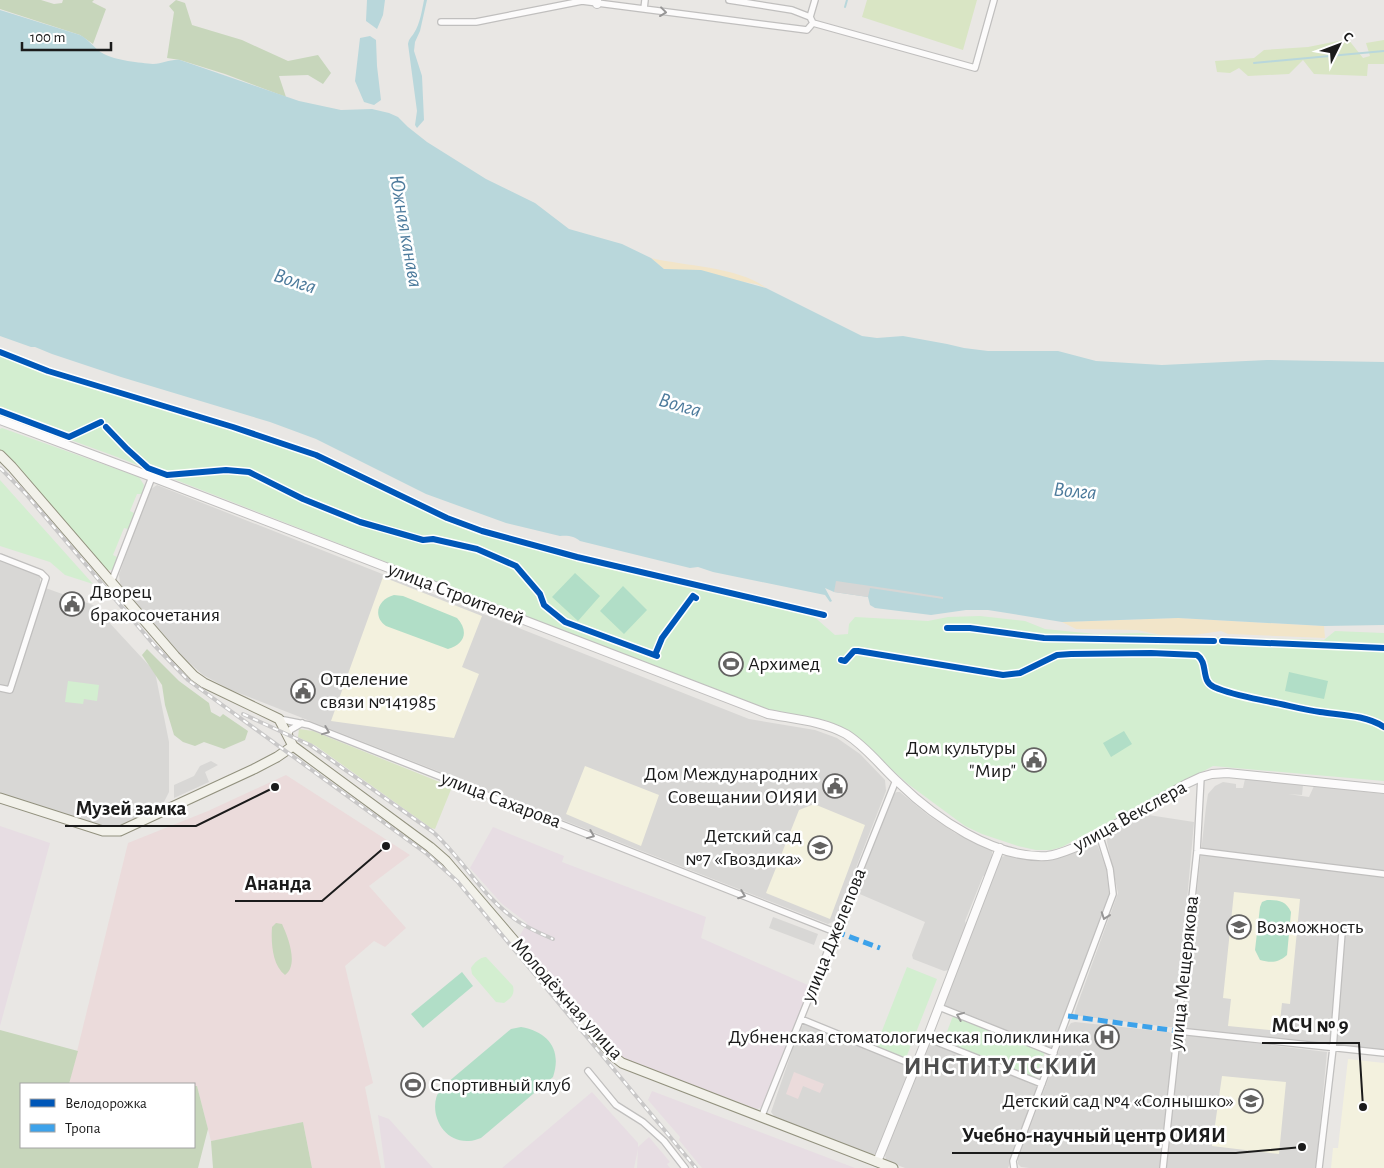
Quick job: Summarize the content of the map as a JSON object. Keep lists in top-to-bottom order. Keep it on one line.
{"streets":{"main road":["улица Сахарова","Молодёжная улица"],"street":["улица Строителей","улица Векслера","улица Джелепова","улица Мещерякова"]},"crossings":[["улица Строителей","улица Векслера"],["улица Строителей","улица Джелепова"],["улица Сахарова","улица Джелепова"],["улица Векслера","улица Джелепова"],["улица Векслера","улица Мещерякова"],["улица Джелепова","Молодёжная улица"]],"one_way":["улица Сахарова"],"districts":["ИНСТИТУТСКИЙ"],"water":["Южная канава","Волга"],"places":{"public building":["Дворец бракосочетания","Отделение связи №141985","Дом культуры \"Мир\"","Дом Международних Совещании ОИЯИ"],"sports":["Архимед","Спортивный клуб"],"other":["Музей замка","Ананда","МСЧ № 9","Учебно-научный центр ОИЯИ"],"school or university":["Детский сад №7 «Гвоздика»","Возможность","Детский сад №4 «Солнышко»"],"hospital":["Дубненская стоматологическая поликлиника"]},"legend":["Велодорожка","Тропа"],"scale_bar":"100 m","north":"top right"}
